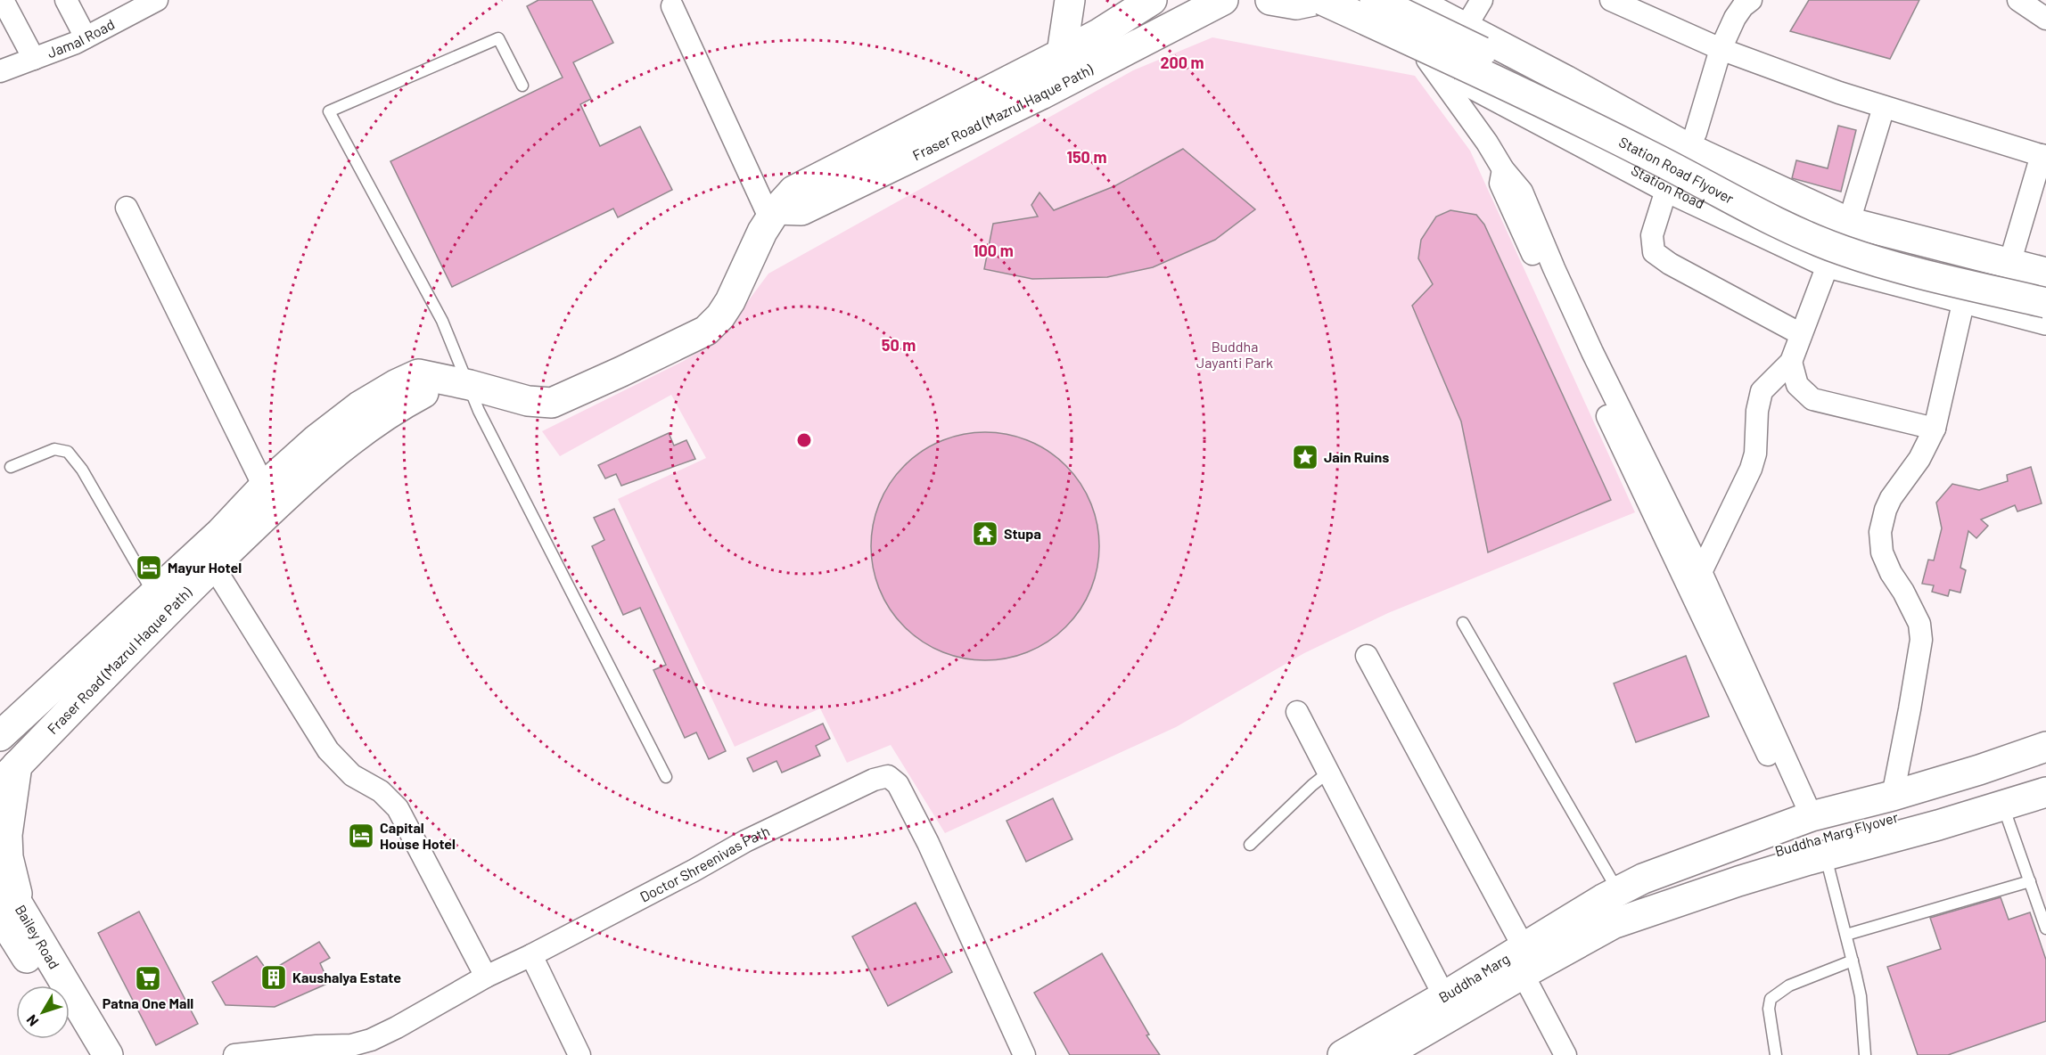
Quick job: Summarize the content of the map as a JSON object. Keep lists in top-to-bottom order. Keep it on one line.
{"streets":{"main road":["Fraser Road (Mazrul Haque Path)","Station Road Flyover","Station Road","Buddha Marg Flyover","Bailey Road","Buddha Marg"],"street":["Jamal Road","Doctor Shreenivas Path"]},"crossings":[["Buddha Marg Flyover","Buddha Marg"]],"parks":["Buddha Jayanti Park"],"places":{"place":["Jain Ruins"],"temple":["Stupa"],"hotel":["Mayur Hotel","Capital House Hotel"],"building":["Kaushalya Estate"],"supermarket":["Patna One Mall"]},"north":"bottom left","rings":["200 m","150 m","100 m","50 m"]}
